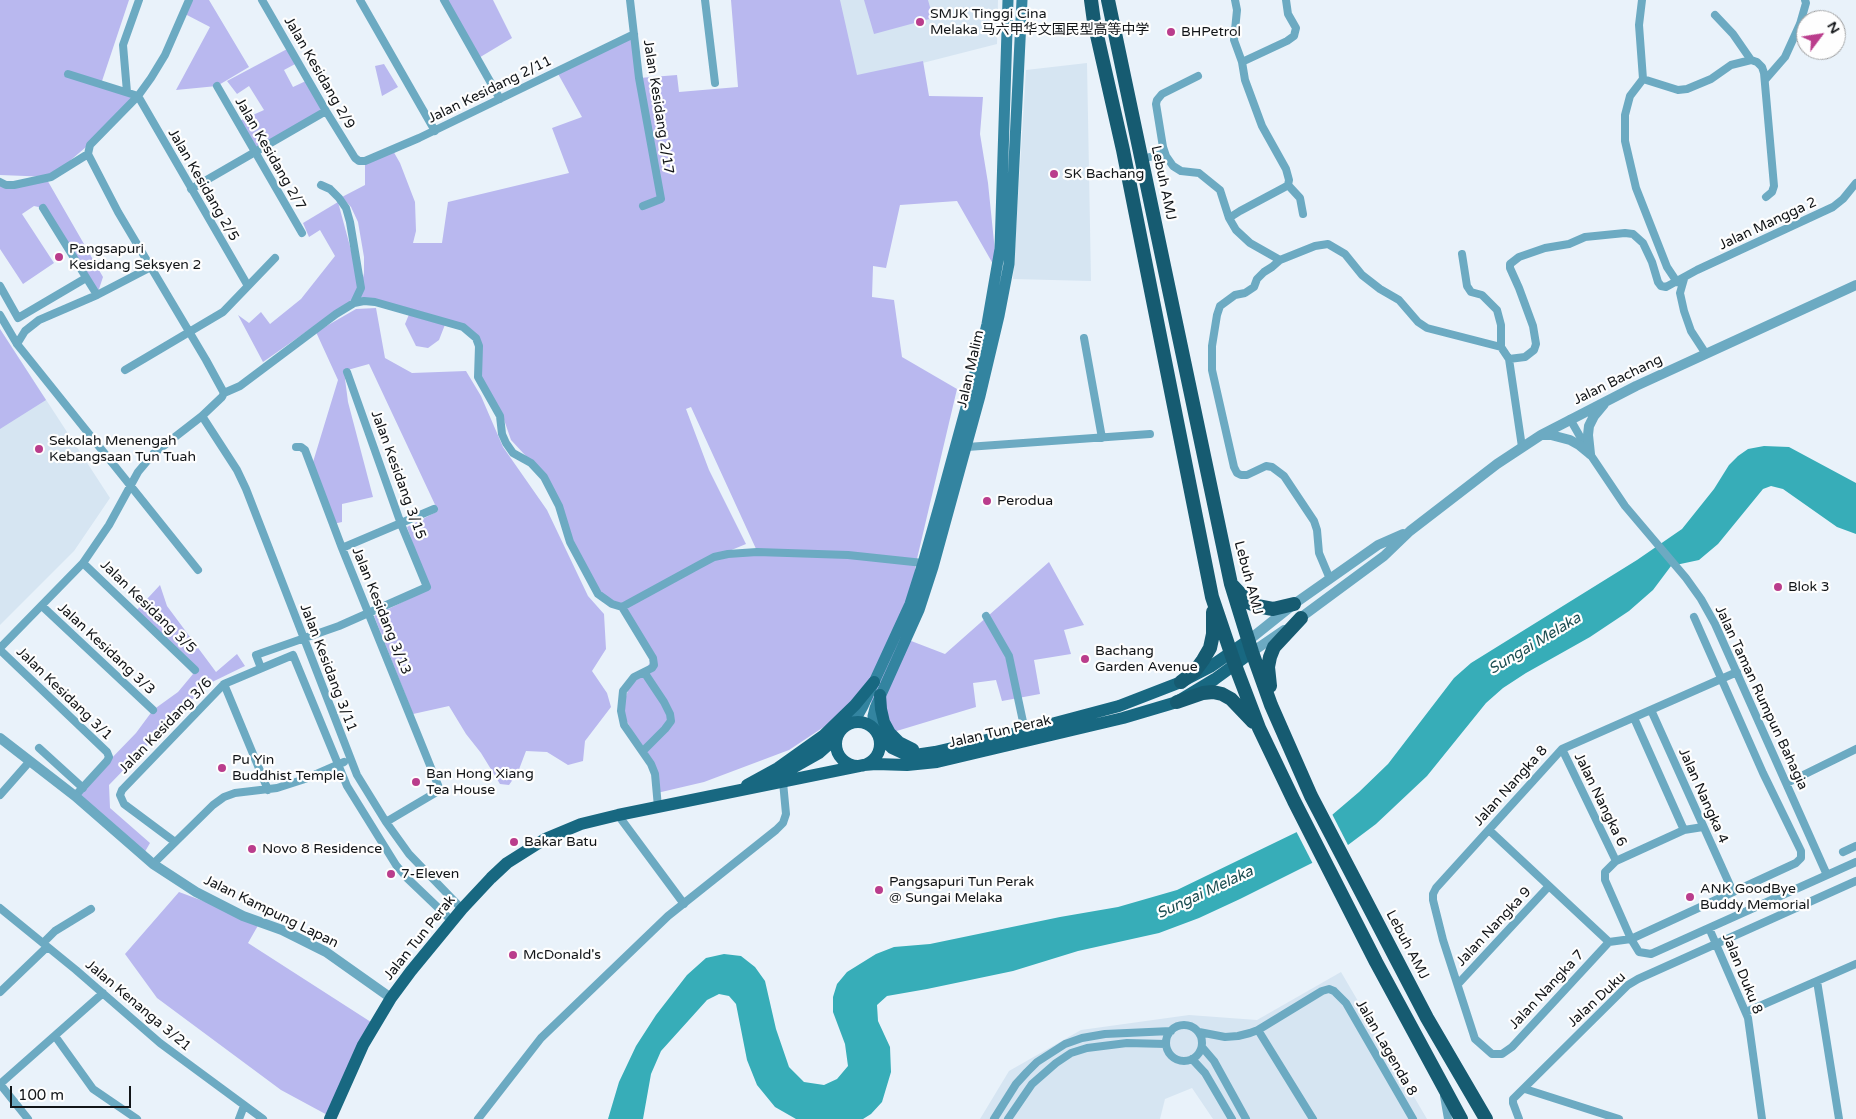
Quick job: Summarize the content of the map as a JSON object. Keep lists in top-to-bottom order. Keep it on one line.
{"streets":{"highway":["Lebuh AMJ"],"main road":["Jalan Malim","Jalan Tun Perak"],"street":["Jalan Kesidang 2/9","Jalan Kesidang 2/11","Jalan Kesidang 2/17","Jalan Kesidang 2/7","Jalan Kesidang 2/5","Jalan Mangga 2","Jalan Bachang","Jalan Kesidang 3/15","Jalan Kesidang 3/5","Jalan Kesidang 3/13","Jalan Kesidang 3/3","Jalan Kesidang 3/11","Jalan Kesidang 3/1","Jalan Taman Rumpun Bahagia","Jalan Kesidang 3/6","Jalan Nangka 8","Jalan Nangka 4","Jalan Nangka 6","Jalan Kampung Lapan","Jalan Nangka 9","Jalan Duku 8","Jalan Nangka 7","Jalan Duku","Jalan Kenanga 3/21","Jalan Lagenda 8"]},"crossings":[["Jalan Kesidang 2/9","Jalan Kesidang 2/11"],["Jalan Kesidang 2/11","Jalan Kesidang 2/17"],["Lebuh AMJ","Jalan Bachang"],["Jalan Malim","Jalan Tun Perak"],["Jalan Bachang","Jalan Taman Rumpun Bahagia"],["Jalan Kesidang 3/15","Jalan Kesidang 3/13"],["Jalan Kesidang 3/13","Jalan Kesidang 3/11"],["Jalan Kesidang 3/11","Jalan Tun Perak"],["Jalan Taman Rumpun Bahagia","Jalan Nangka 8"],["Jalan Tun Perak","Jalan Kampung Lapan"],["Jalan Nangka 8","Jalan Nangka 4"],["Jalan Nangka 8","Jalan Nangka 6"],["Jalan Nangka 8","Jalan Nangka 9"],["Jalan Nangka 8","Jalan Nangka 7"],["Jalan Nangka 9","Jalan Nangka 7"],["Jalan Duku 8","Jalan Duku"]],"water":["Sungai Melaka"],"places":["SMJK Tinggi Cina Melaka 马六甲华文国民型高等中学","BHPetrol","SK Bachang","Pangsapuri Kesidang Seksyen 2","Sekolah Menengah Kebangsaan Tun Tuah","Perodua","Blok 3","Bachang Garden Avenue","Pu Yin Buddhist Temple","Ban Hong Xiang Tea House","Bakar Batu","Novo 8 Residence","7-Eleven","Pangsapuri Tun Perak @ Sungai Melaka","ANK GoodBye Buddy Memorial","McDonald's"],"scale_bar":"100 m","north":"top right"}
